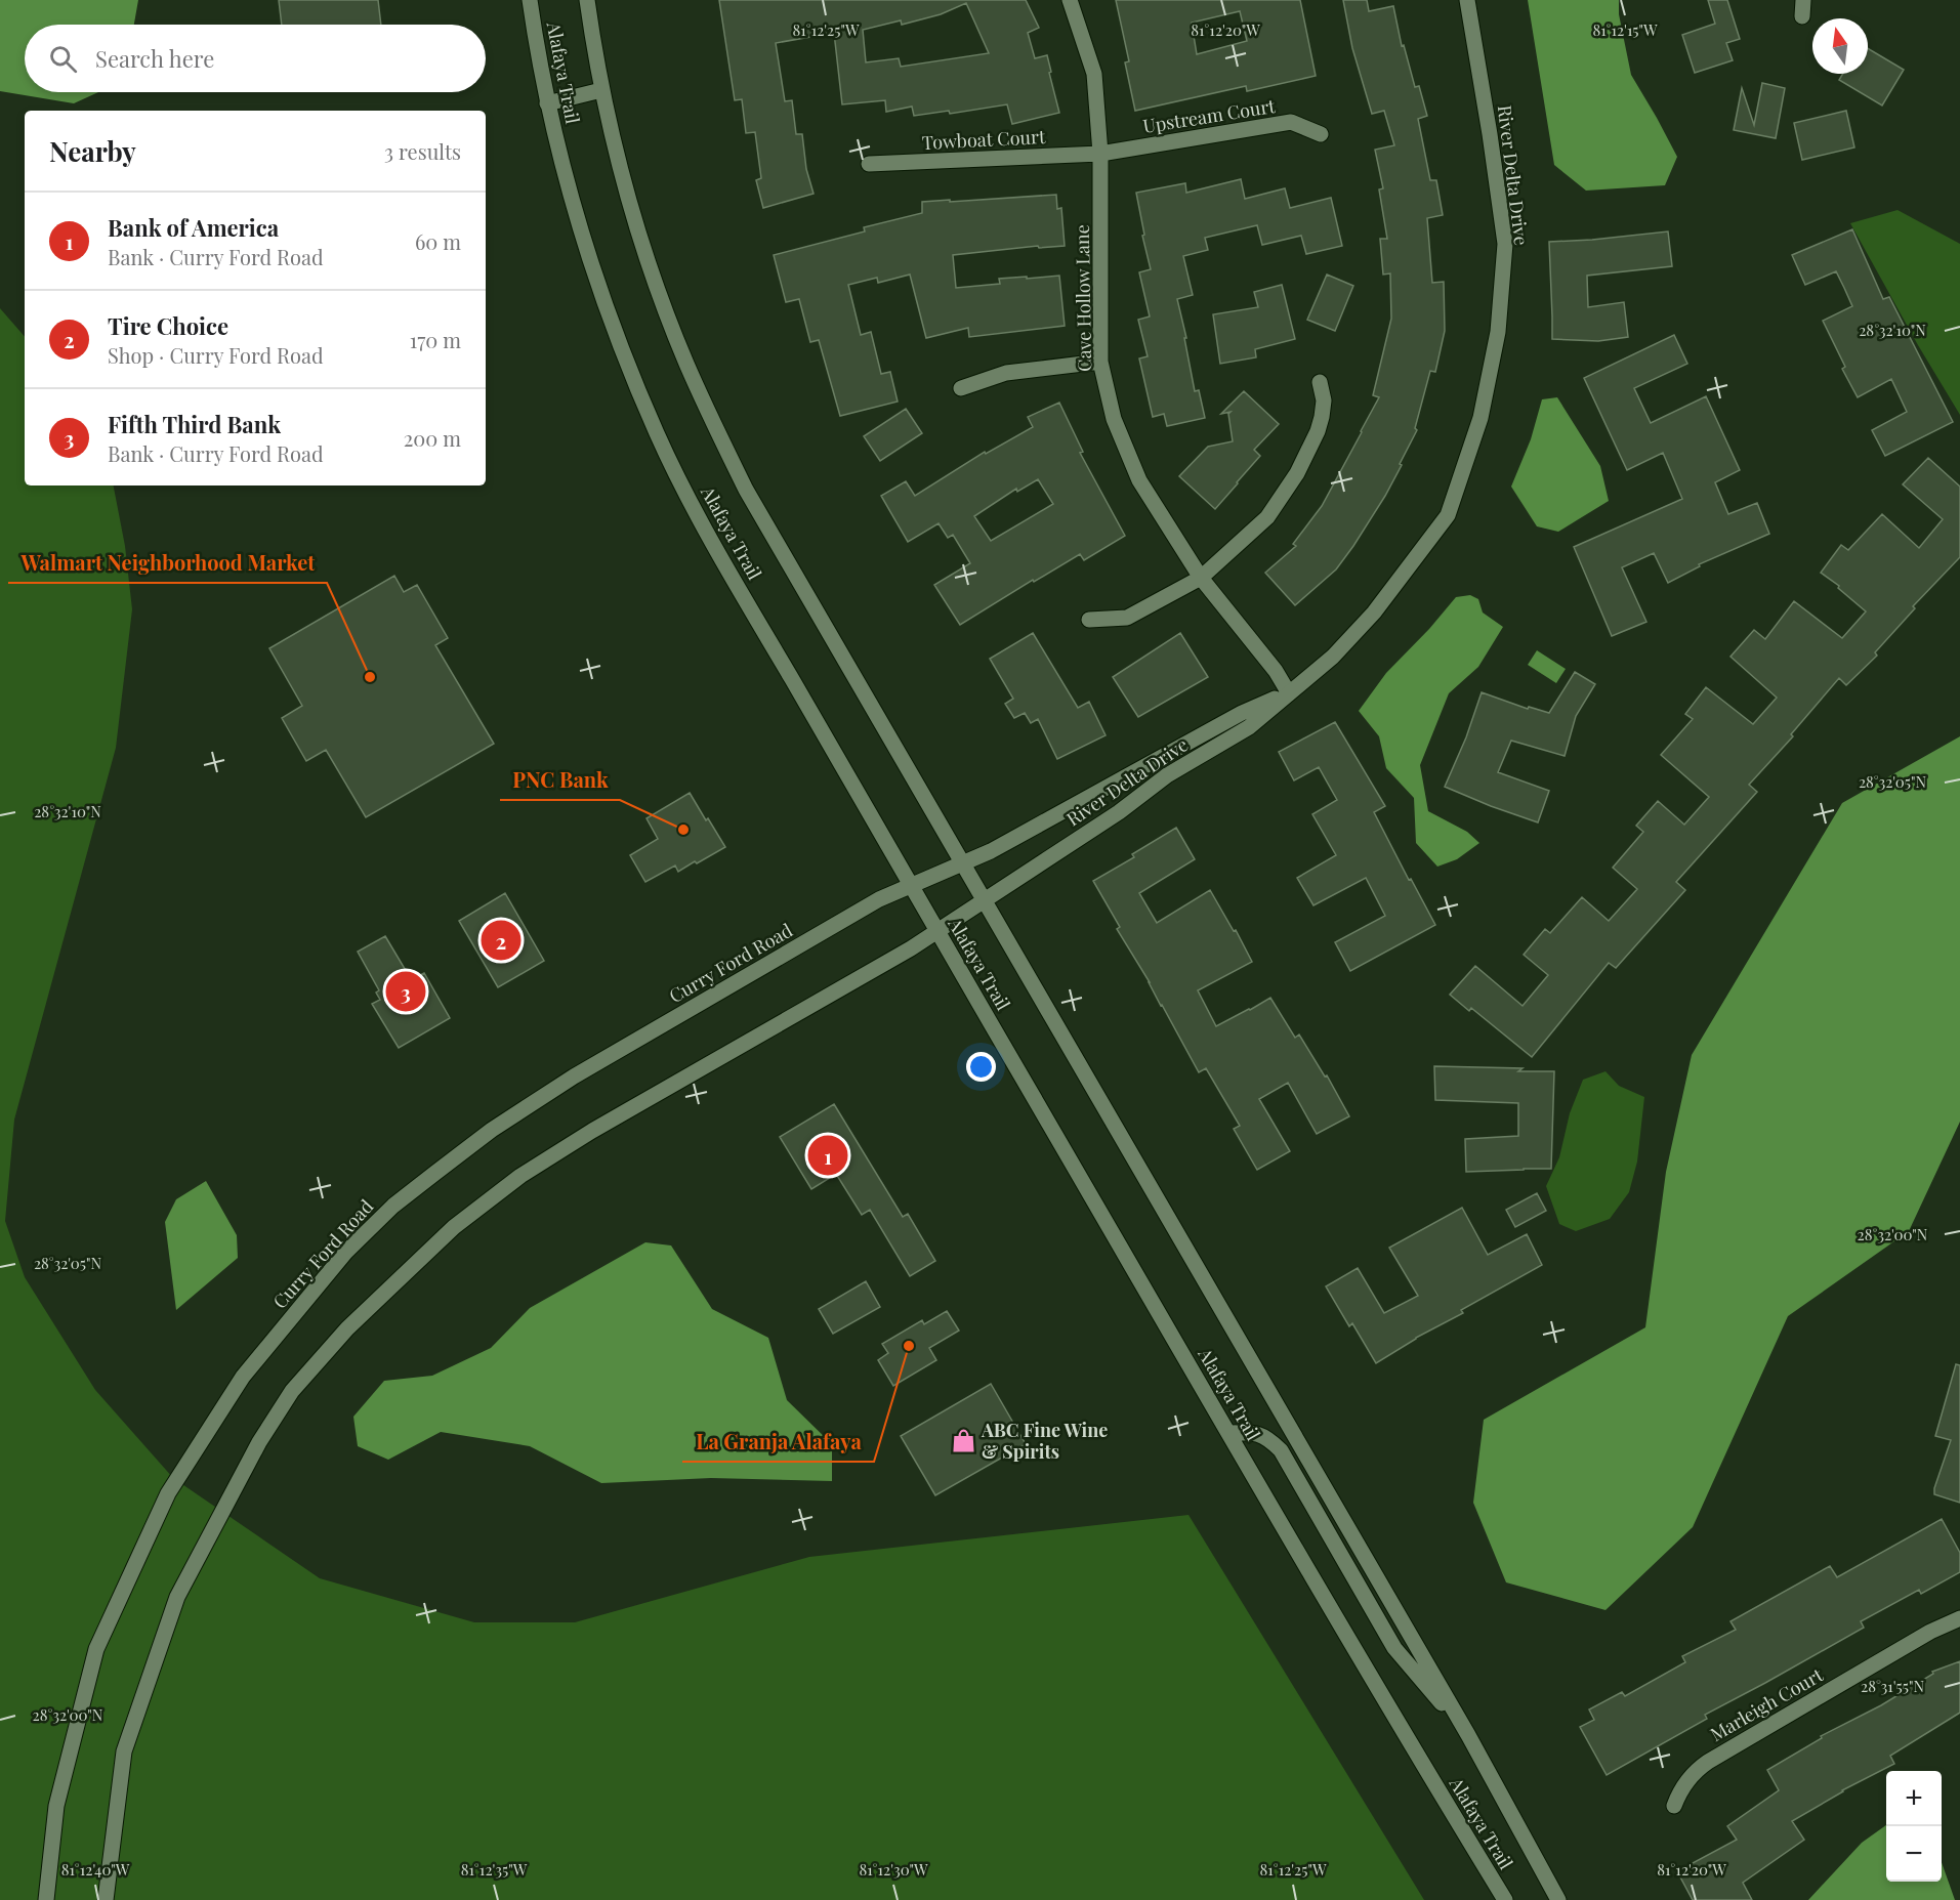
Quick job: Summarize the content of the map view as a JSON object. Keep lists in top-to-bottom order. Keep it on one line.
{"streets":{"street":["Alafaya Trail","Upstream Court","Towboat Court","River Delta Drive","Cave Hollow Lane","Curry Ford Road","Marleigh Court"]},"crossings":[["Alafaya Trail","River Delta Drive"],["Alafaya Trail","Curry Ford Road"],["Upstream Court","Towboat Court"],["Upstream Court","Cave Hollow Lane"],["Towboat Court","Cave Hollow Lane"],["River Delta Drive","Cave Hollow Lane"],["River Delta Drive","Curry Ford Road"]],"places":{"other":["Walmart Neighborhood Market","PNC Bank","La Granja Alafaya"],"shop":["ABC Fine Wine & Spirits"]},"north":"top","page":{"search":"Search here","heading":["Nearby","3 results"],"list":[{"mark":"1","name":"Bank of America","note":"Bank · Curry Ford Road","value":"60 m"},{"mark":"2","name":"Tire Choice","note":"Shop · Curry Ford Road","value":"170 m"},{"mark":"3","name":"Fifth Third Bank","note":"Bank · Curry Ford Road","value":"200 m"}],"pins":["2","3","1"],"map_buttons":["+","−"]},"coordinates":["81°12'25\"W","81°12'20\"W","81°12'15\"W","28°32'10\"N","28°32'05\"N","28°32'00\"N","28°31'55\"N","81°12'40\"W","81°12'35\"W","81°12'30\"W"]}
